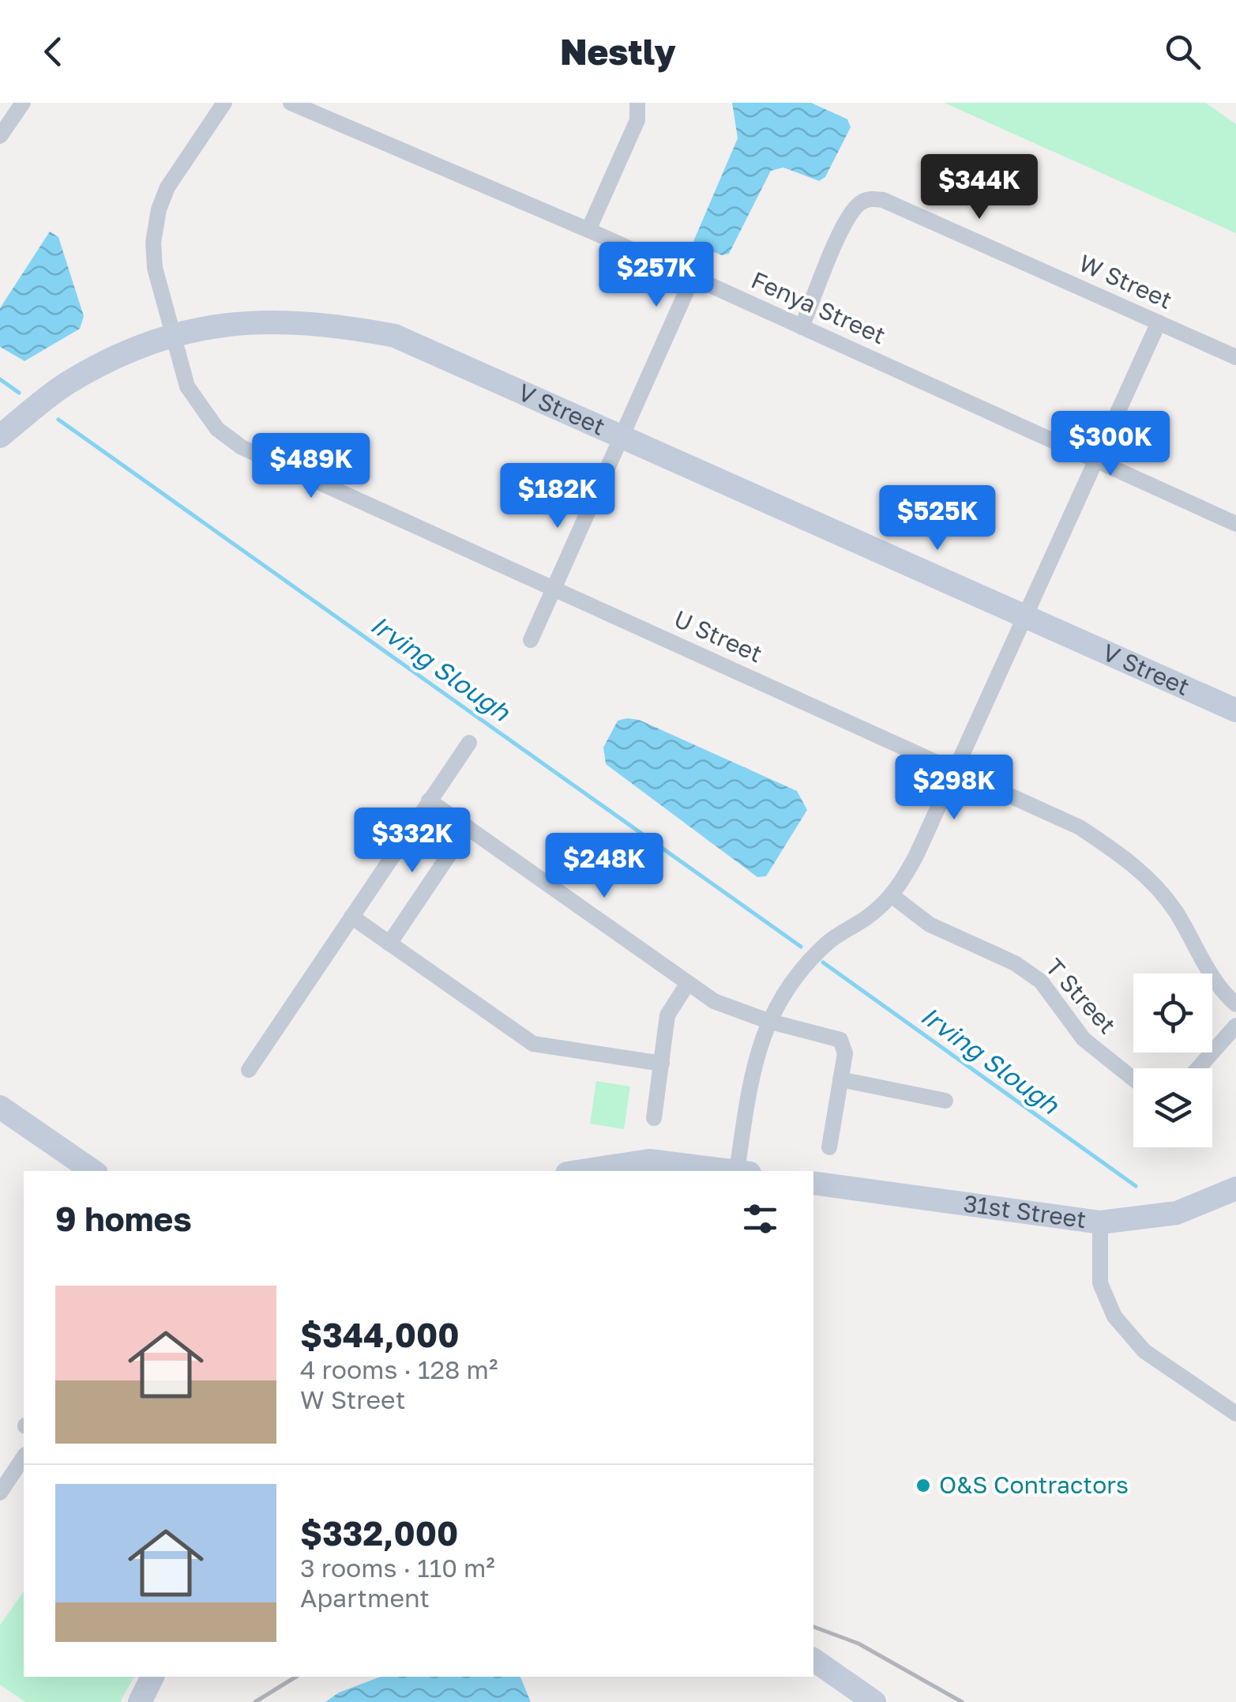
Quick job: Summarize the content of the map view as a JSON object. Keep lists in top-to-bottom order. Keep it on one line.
{"streets":{"street":["W Street","Fenya Street","V Street","U Street","T Street","31st Street"]},"crossings":[["W Street","Fenya Street"],["V Street","U Street"]],"water":["Irving Slough"],"places":["O&S Contractors"],"page":{"header":"Nestly","price":["$344K","$257K","$300K","$489K","$182K","$525K","$298K","$332K","$248K"],"heading":"9 homes","list":[{"name":"$344,000","note":"4 rooms · 128 m² · W Street"},{"name":"$332,000","note":"3 rooms · 110 m² · Apartment"}]}}
